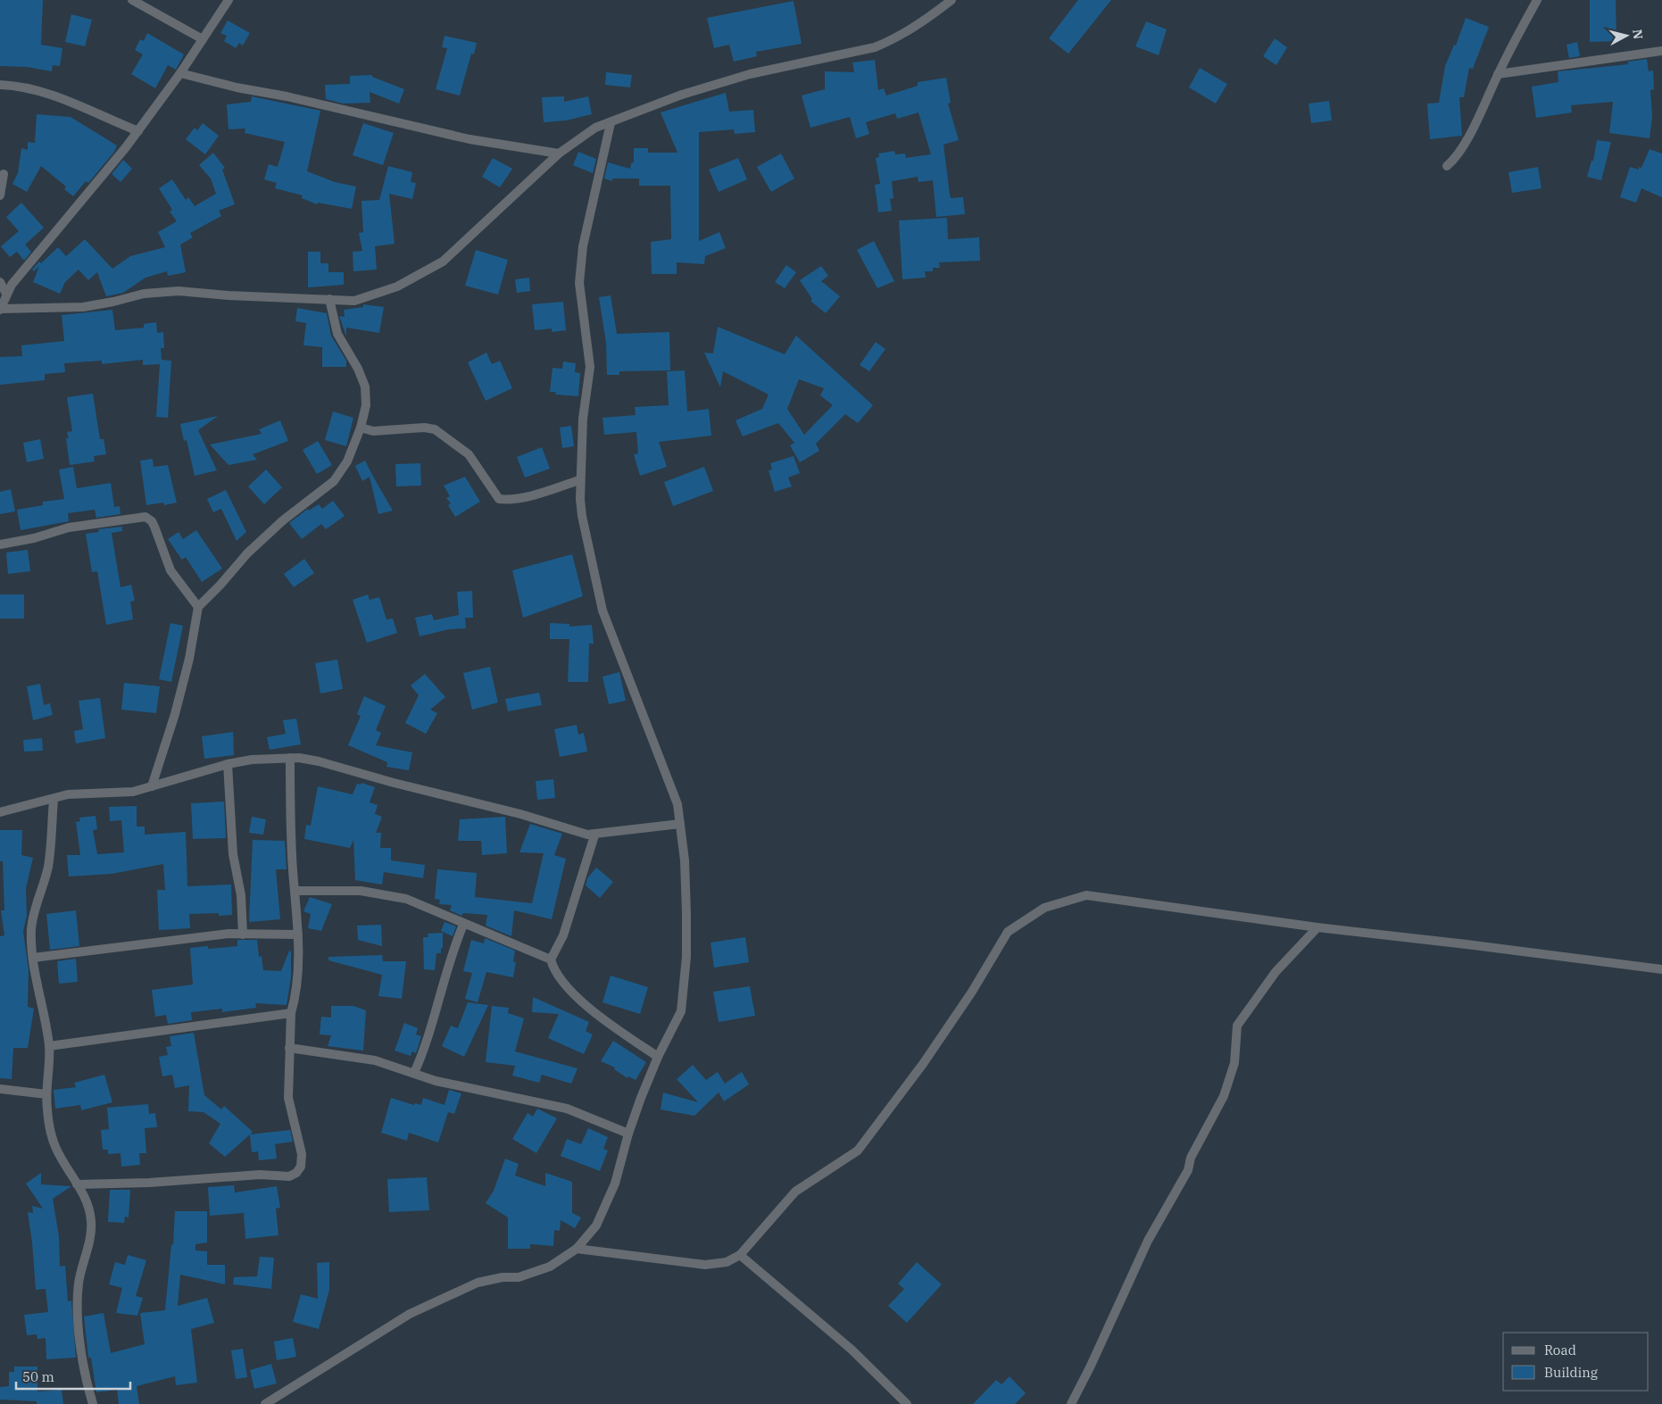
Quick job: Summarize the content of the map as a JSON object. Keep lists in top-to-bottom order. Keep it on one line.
{"legend":["Road","Building"],"scale_bar":"50 m","north":"right"}
